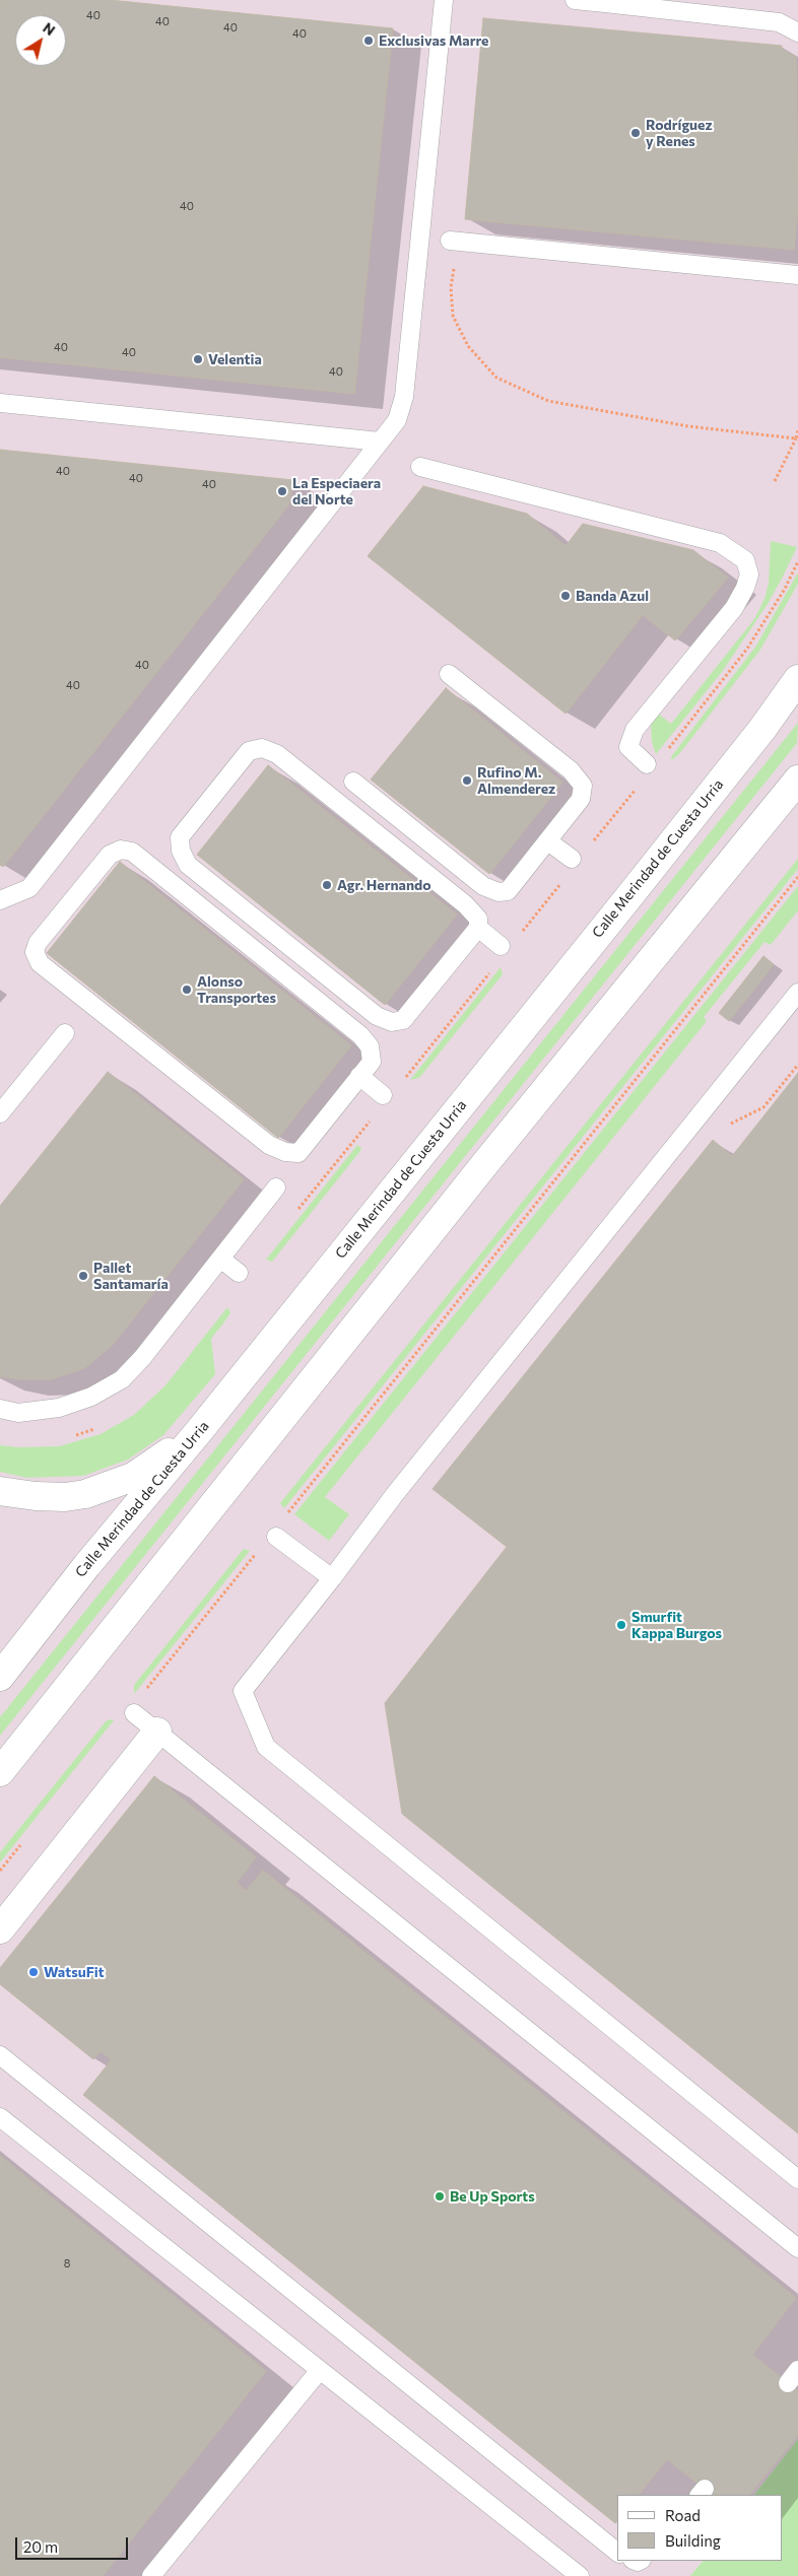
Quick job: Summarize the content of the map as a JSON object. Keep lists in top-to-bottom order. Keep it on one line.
{"streets":{"street":["Calle Merindad de Cuesta Urria"]},"places":["Exclusivas Marre","Rodríguez y Renes","Velentia","La Especiaera del Norte","Banda Azul","Rufino M. Almenderez","Agr. Hernando","Alonso Transportes","Pallet Santamaría","Smurfit Kappa Burgos","WatsuFit","Be Up Sports"],"house_numbers":["40","40","40","40","40","40","40","40","40","40","40","40","40","8"],"legend":["Road","Building"],"scale_bar":"20 m","north":"top right"}
